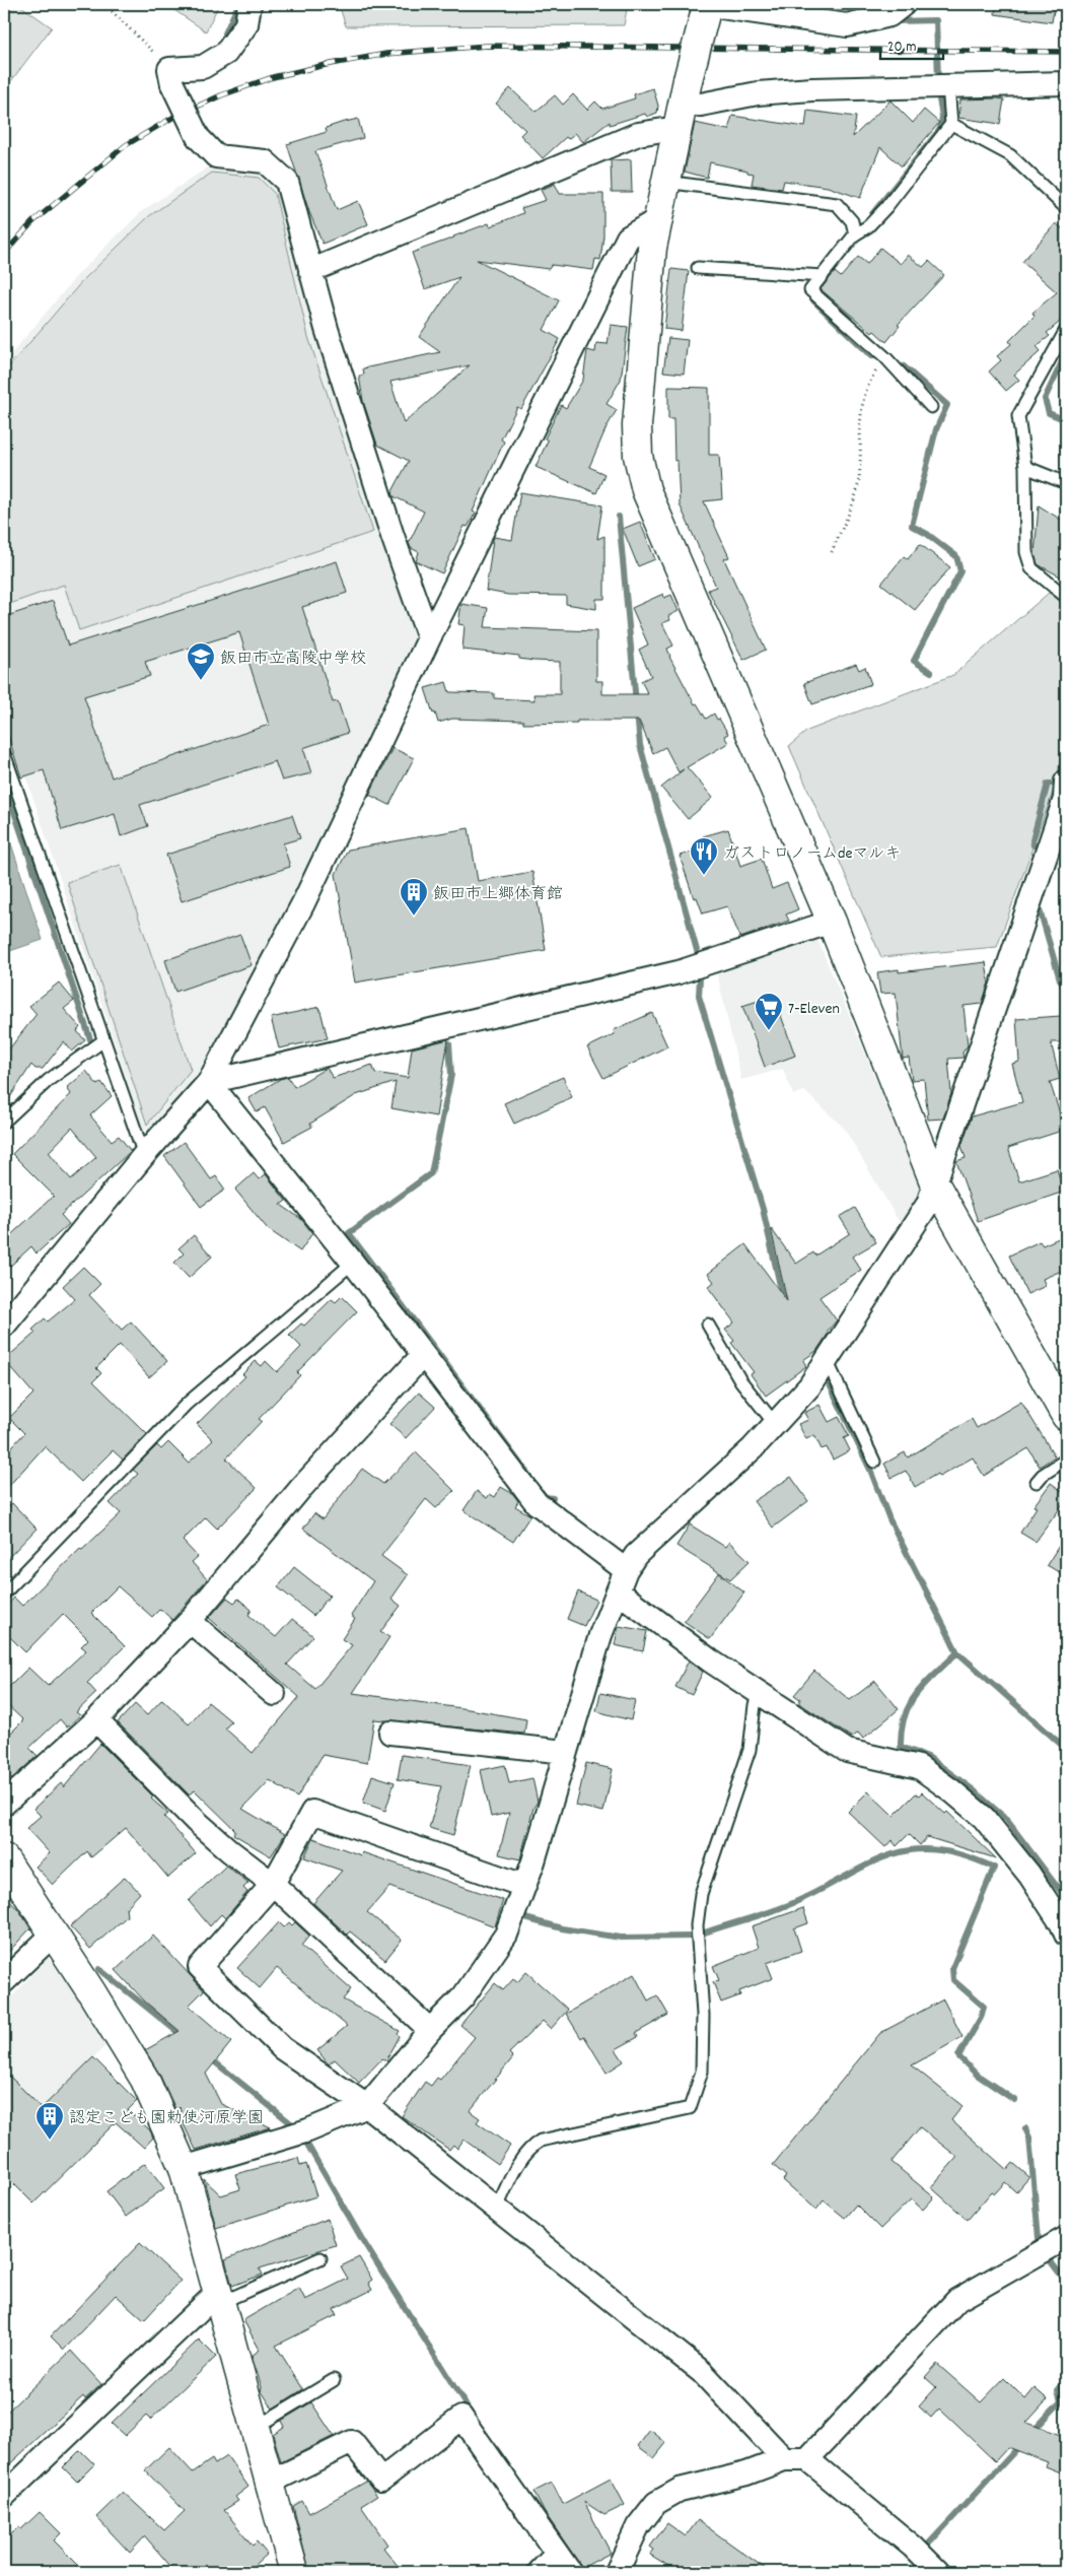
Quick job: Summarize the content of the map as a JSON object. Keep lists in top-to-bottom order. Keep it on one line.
{"places":{"school or university":["飯田市立高陵中学校"],"restaurant":["ガストロノームdeマルキ"],"building":["飯田市上郷体育館","認定こども園勅使河原学園"],"supermarket":["7-Eleven"]},"scale_bar":"20 m"}
